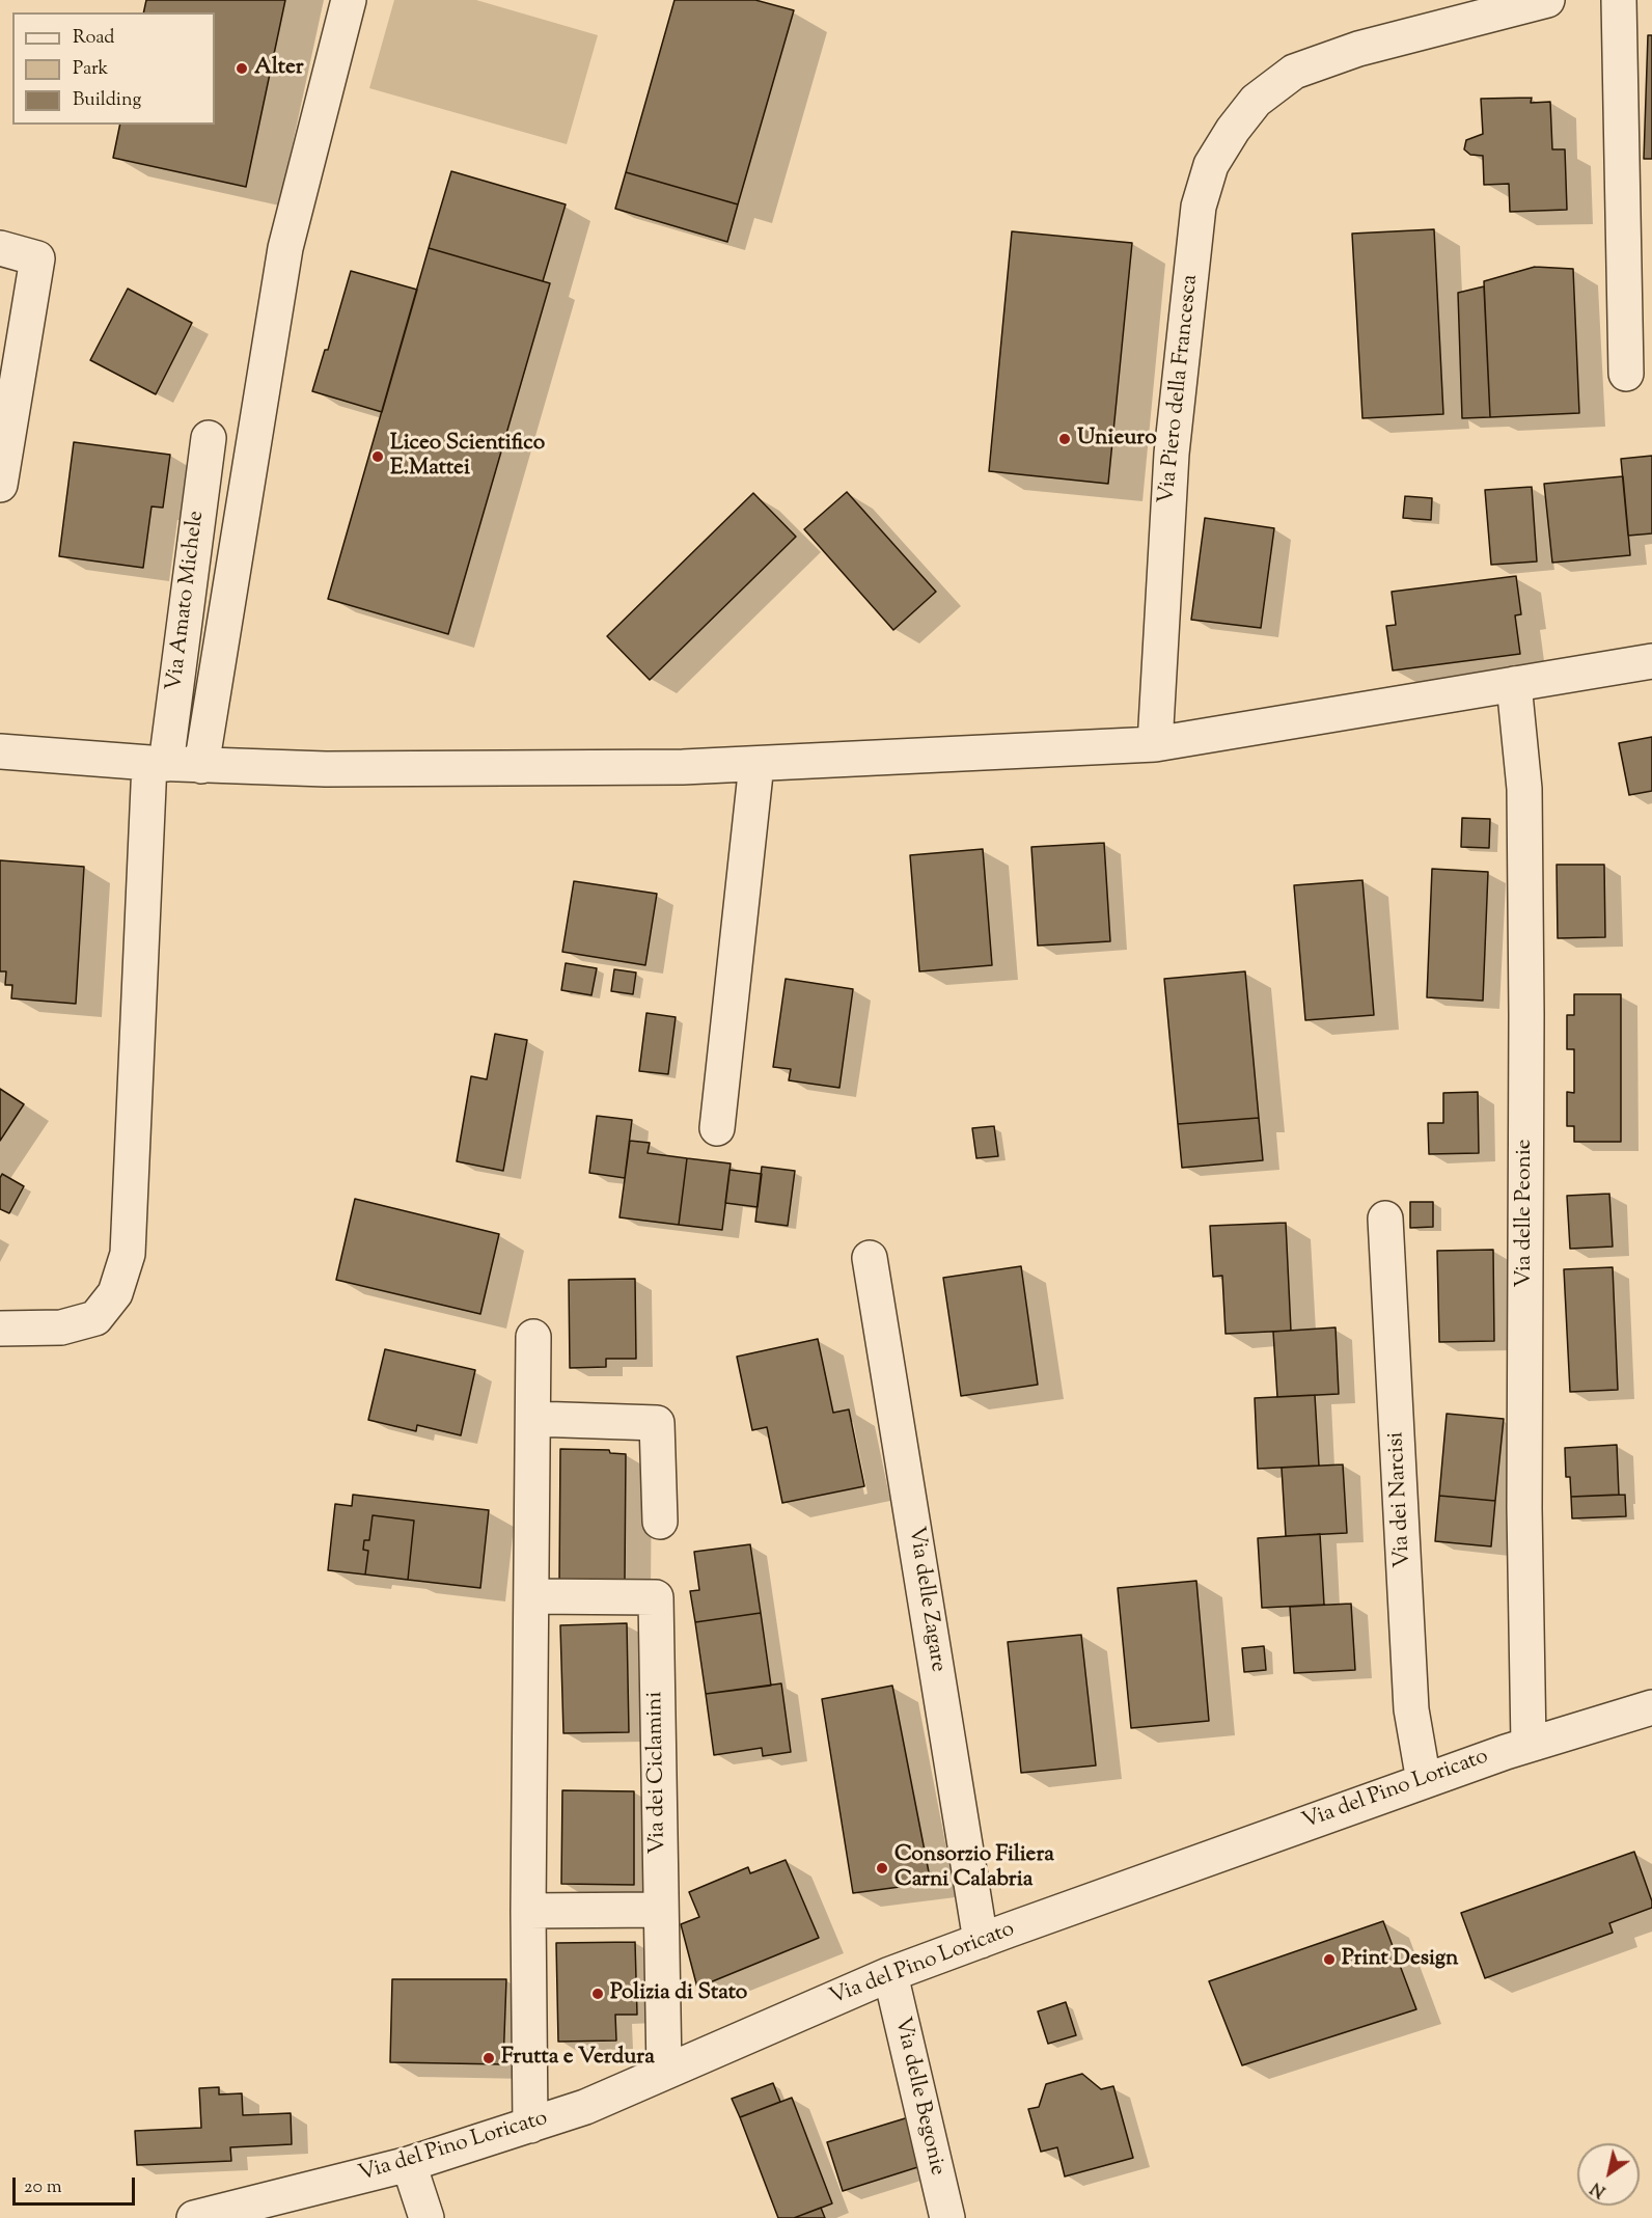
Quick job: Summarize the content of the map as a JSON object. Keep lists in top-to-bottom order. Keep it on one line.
{"streets":{"street":["Via Piero della Francesca","Via Amato Michele","Via delle Peonie","Via dei Narcisi","Via delle Zagare","Via dei Ciclamini","Via del Pino Loricato","Via delle Begonie"]},"crossings":[["Via delle Peonie","Via del Pino Loricato"],["Via dei Narcisi","Via del Pino Loricato"],["Via delle Zagare","Via del Pino Loricato"],["Via dei Ciclamini","Via del Pino Loricato"],["Via del Pino Loricato","Via delle Begonie"]],"places":["Alter","Unieuro","Liceo Scientifico E.Mattei","Consorzio Filiera Carni Calabria","Print Design","Polizia di Stato","Frutta e Verdura"],"legend":["Road","Park","Building"],"scale_bar":"20 m","north":"bottom left"}
